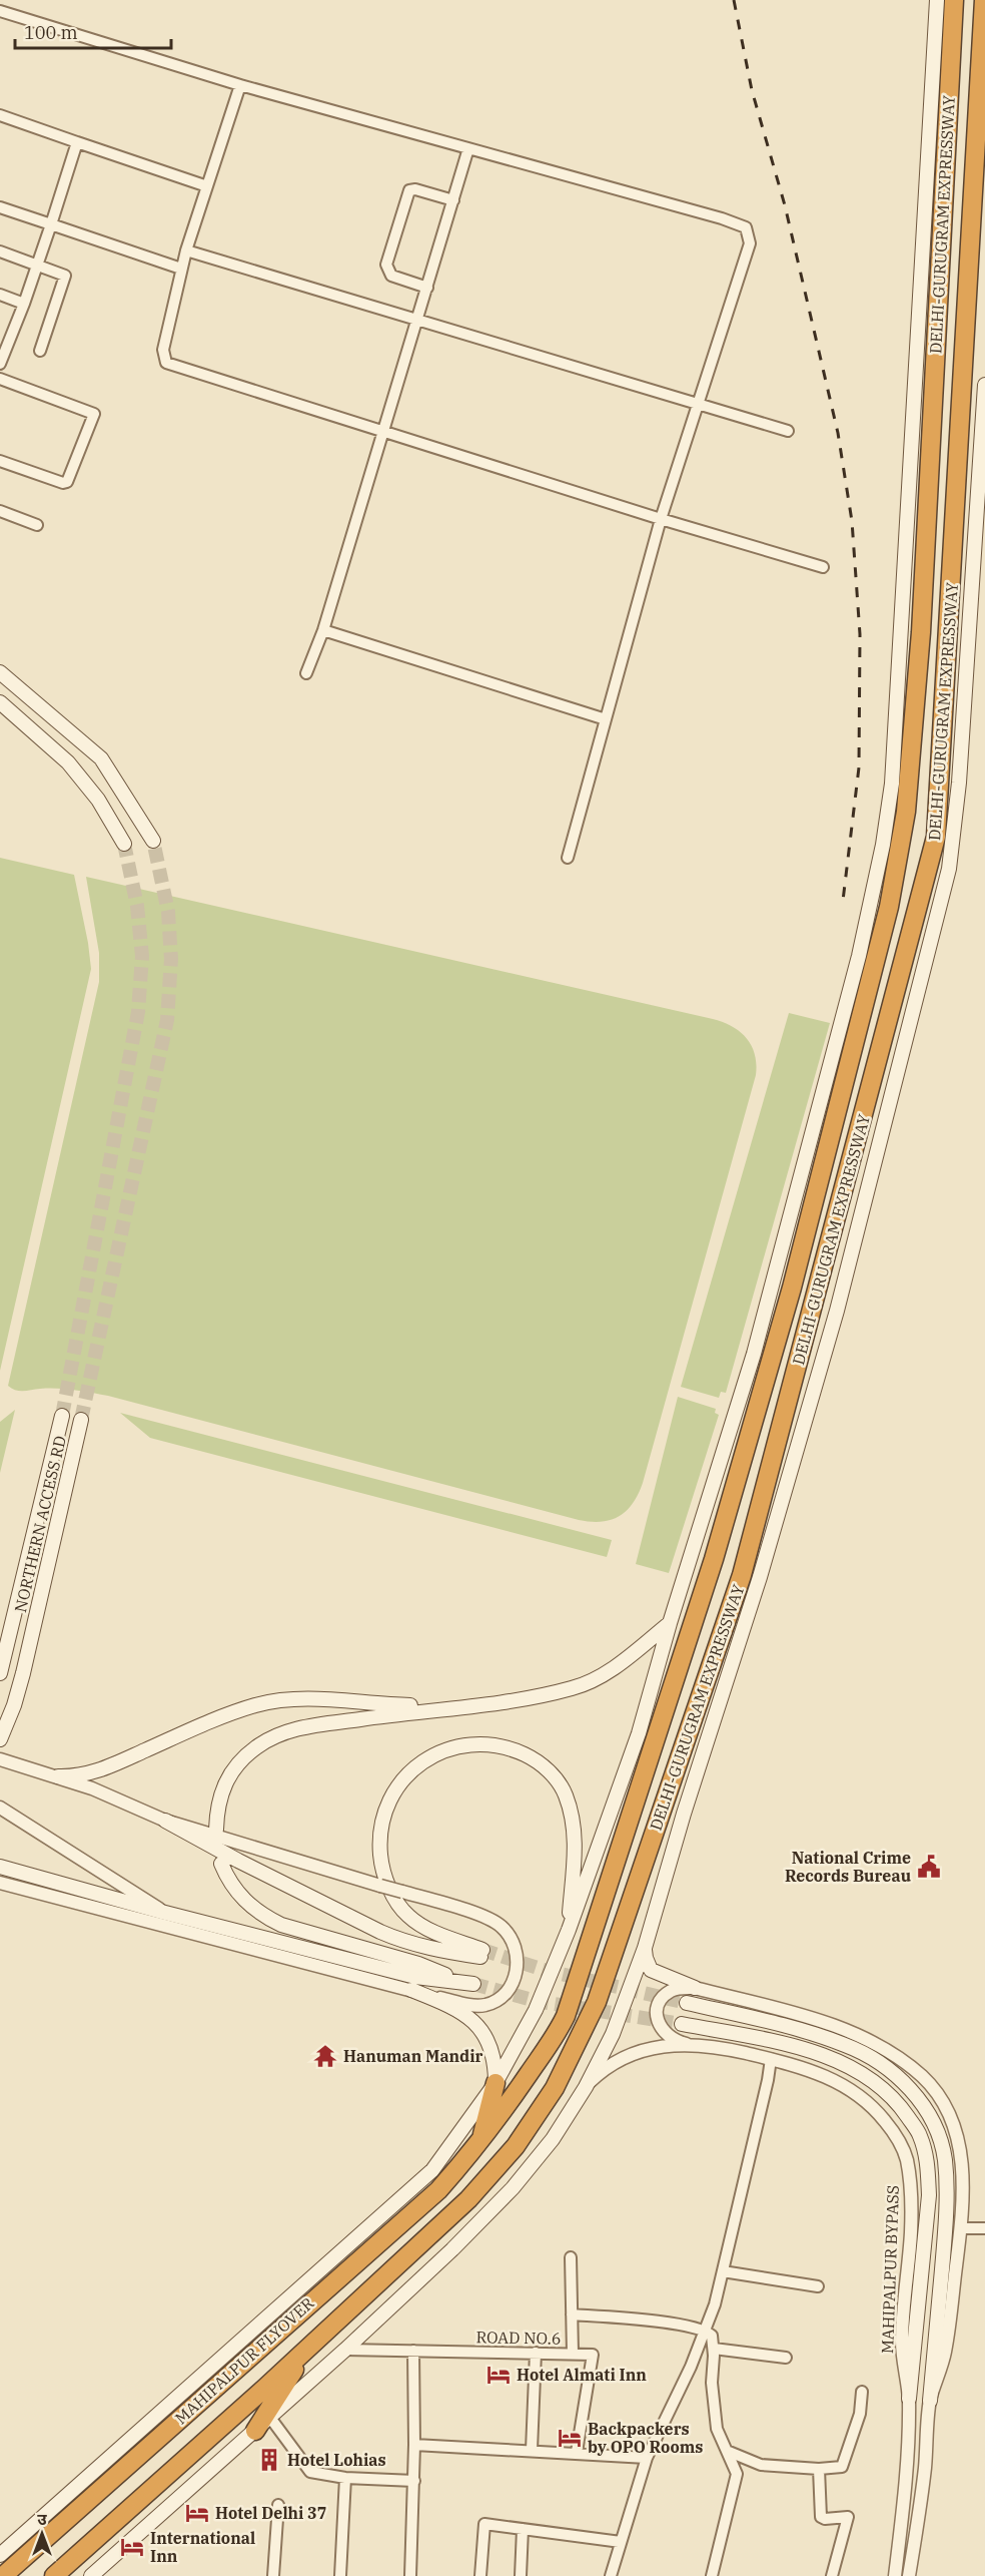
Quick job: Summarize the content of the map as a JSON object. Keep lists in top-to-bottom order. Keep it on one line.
{"streets":{"highway":["DELHI-GURUGRAM EXPRESSWAY","MAHIPALPUR FLYOVER"],"main road":["NORTHERN ACCESS RD"],"street":["MAHIPALPUR BYPASS","ROAD NO.6"]},"crossings":[["DELHI-GURUGRAM EXPRESSWAY","MAHIPALPUR FLYOVER"]],"places":{"public building":["National Crime Records Bureau"],"temple":["Hanuman Mandir"],"hotel":["Hotel Almati Inn","Backpackers by OPO Rooms","Hotel Delhi 37","International Inn"],"building":["Hotel Lohias"]},"scale_bar":"100 m","north":"top"}
